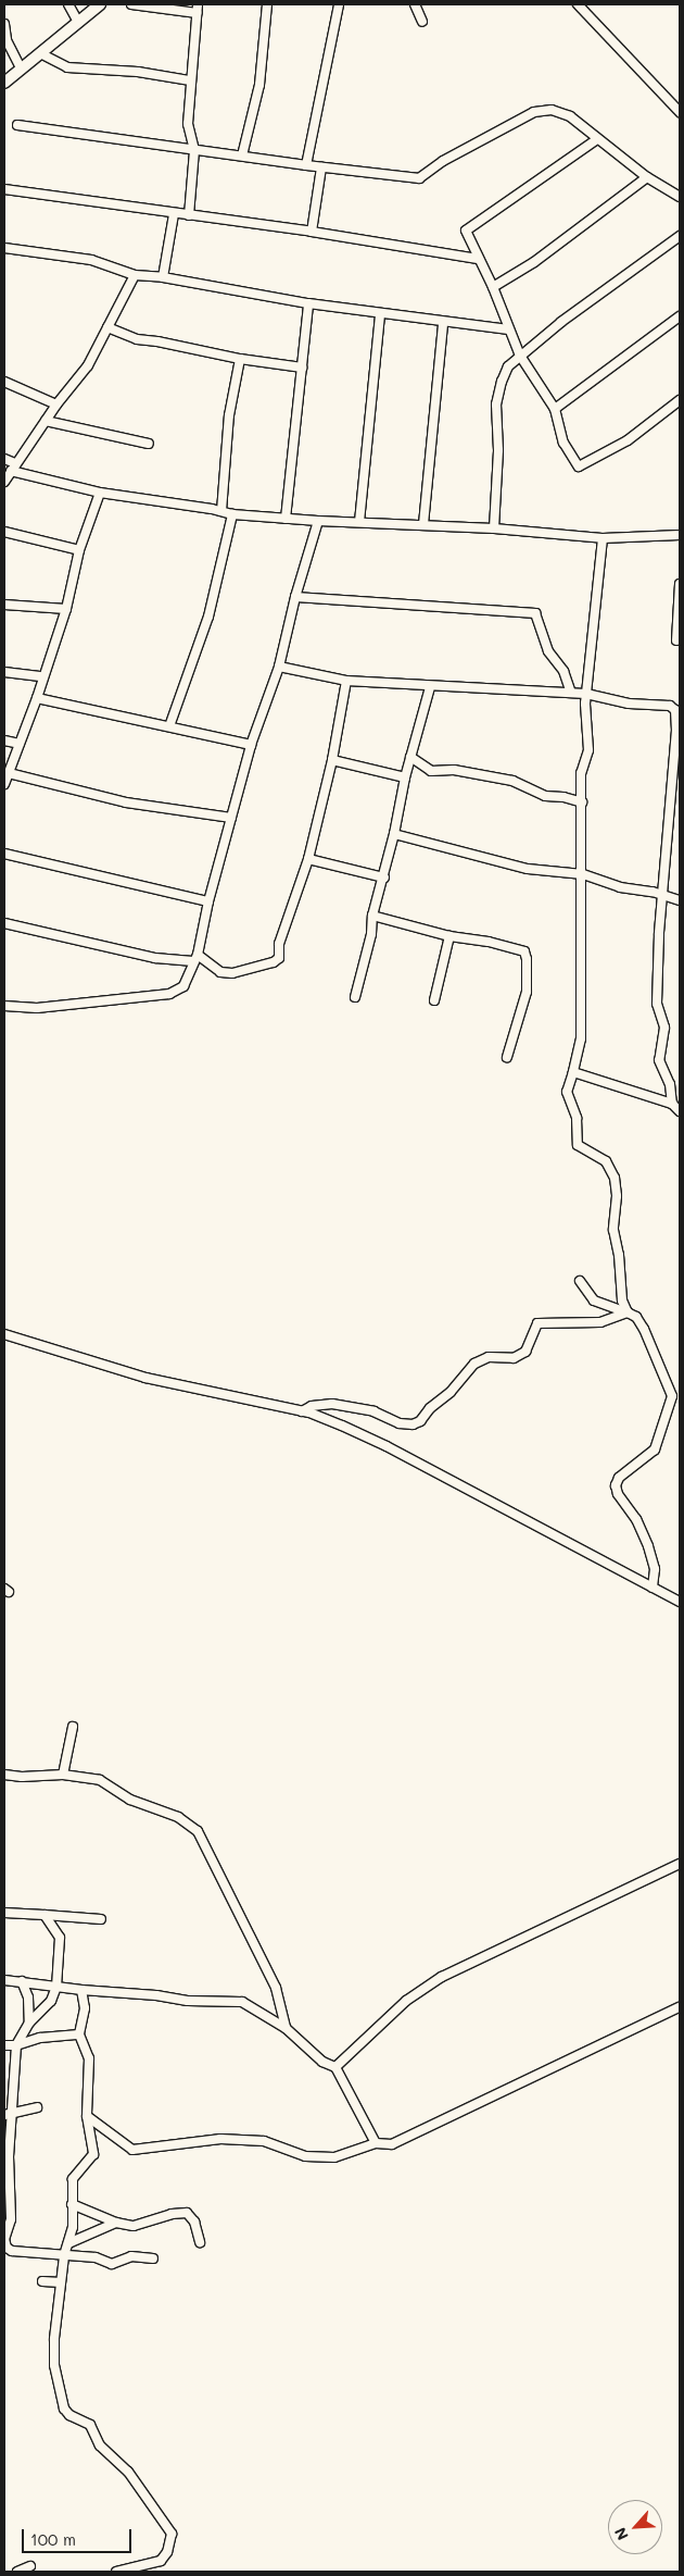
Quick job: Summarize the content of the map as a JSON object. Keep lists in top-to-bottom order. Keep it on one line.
{"scale_bar":"100 m","north":"bottom left"}
